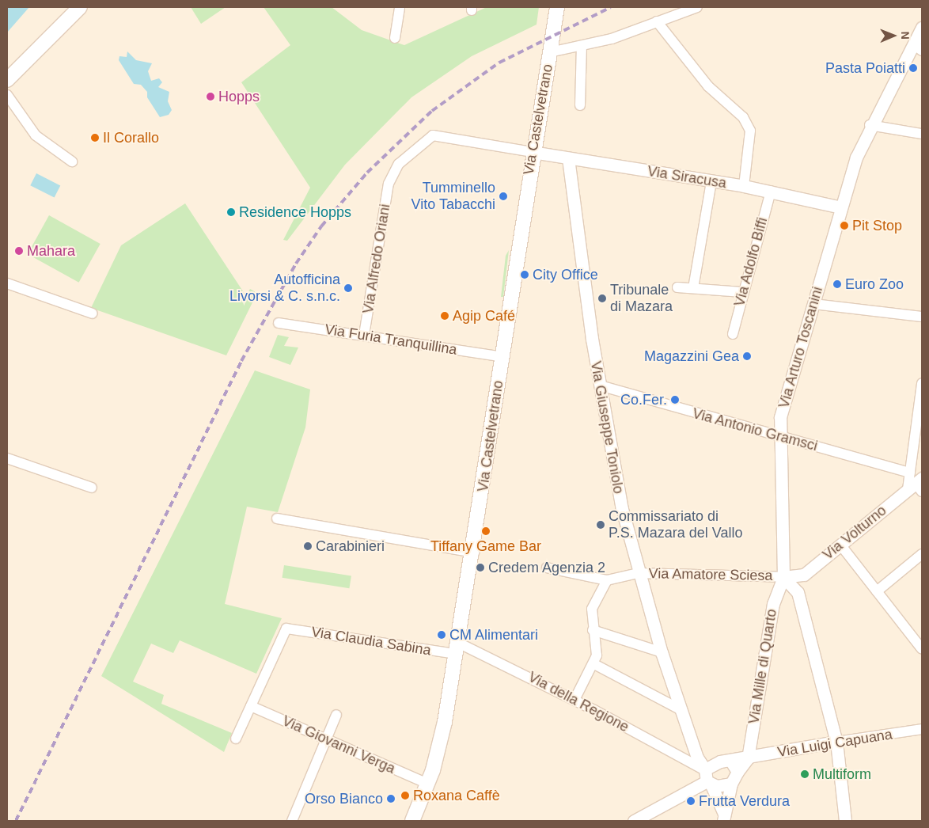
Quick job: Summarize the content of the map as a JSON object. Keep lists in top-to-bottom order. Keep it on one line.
{"streets":{"main road":["Via Castelvetrano"],"street":["Via Siracusa","Via Alfredo Oriani","Via Adolfo Biffi","Via Furia Tranquillina","Via Arturo Toscanini","Via Giuseppe Toniolo","Via Antonio Gramsci","Via Volturno","Via Amatore Sciesa","Via Claudia Sabina","Via Mille di Quarto","Via della Regione","Via Luigi Capuana","Via Giovanni Verga"]},"crossings":[["Via Castelvetrano","Via Siracusa"],["Via Castelvetrano","Via Alfredo Oriani"],["Via Castelvetrano","Via Furia Tranquillina"],["Via Castelvetrano","Via Claudia Sabina"],["Via Castelvetrano","Via della Regione"],["Via Castelvetrano","Via Giovanni Verga"],["Via Siracusa","Via Alfredo Oriani"],["Via Siracusa","Via Adolfo Biffi"],["Via Siracusa","Via Arturo Toscanini"],["Via Siracusa","Via Giuseppe Toniolo"],["Via Alfredo Oriani","Via Furia Tranquillina"],["Via Arturo Toscanini","Via Antonio Gramsci"],["Via Arturo Toscanini","Via Volturno"],["Via Arturo Toscanini","Via Amatore Sciesa"],["Via Arturo Toscanini","Via Mille di Quarto"],["Via Giuseppe Toniolo","Via Antonio Gramsci"],["Via Giuseppe Toniolo","Via Amatore Sciesa"],["Via Giuseppe Toniolo","Via della Regione"],["Via Giuseppe Toniolo","Via Luigi Capuana"],["Via Antonio Gramsci","Via Volturno"],["Via Volturno","Via Amatore Sciesa"],["Via Volturno","Via Mille di Quarto"],["Via Amatore Sciesa","Via Mille di Quarto"],["Via Claudia Sabina","Via della Regione"],["Via Claudia Sabina","Via Giovanni Verga"],["Via Mille di Quarto","Via Luigi Capuana"],["Via della Regione","Via Luigi Capuana"]],"places":["Pasta Poiatti","Hopps","Il Corallo","Tumminello Vito Tabacchi","Residence Hopps","Pit Stop","Mahara","City Office","Euro Zoo","Autofficina Livorsi & C. s.n.c.","Tribunale di Mazara","Agip Café","Magazzini Gea","Co.Fer.","Commissariato di P.S. Mazara del Vallo","Tiffany Game Bar","Carabinieri","Credem Agenzia 2","CM Alimentari","Multiform","Roxana Caffè","Orso Bianco","Frutta Verdura"],"north":"right"}
